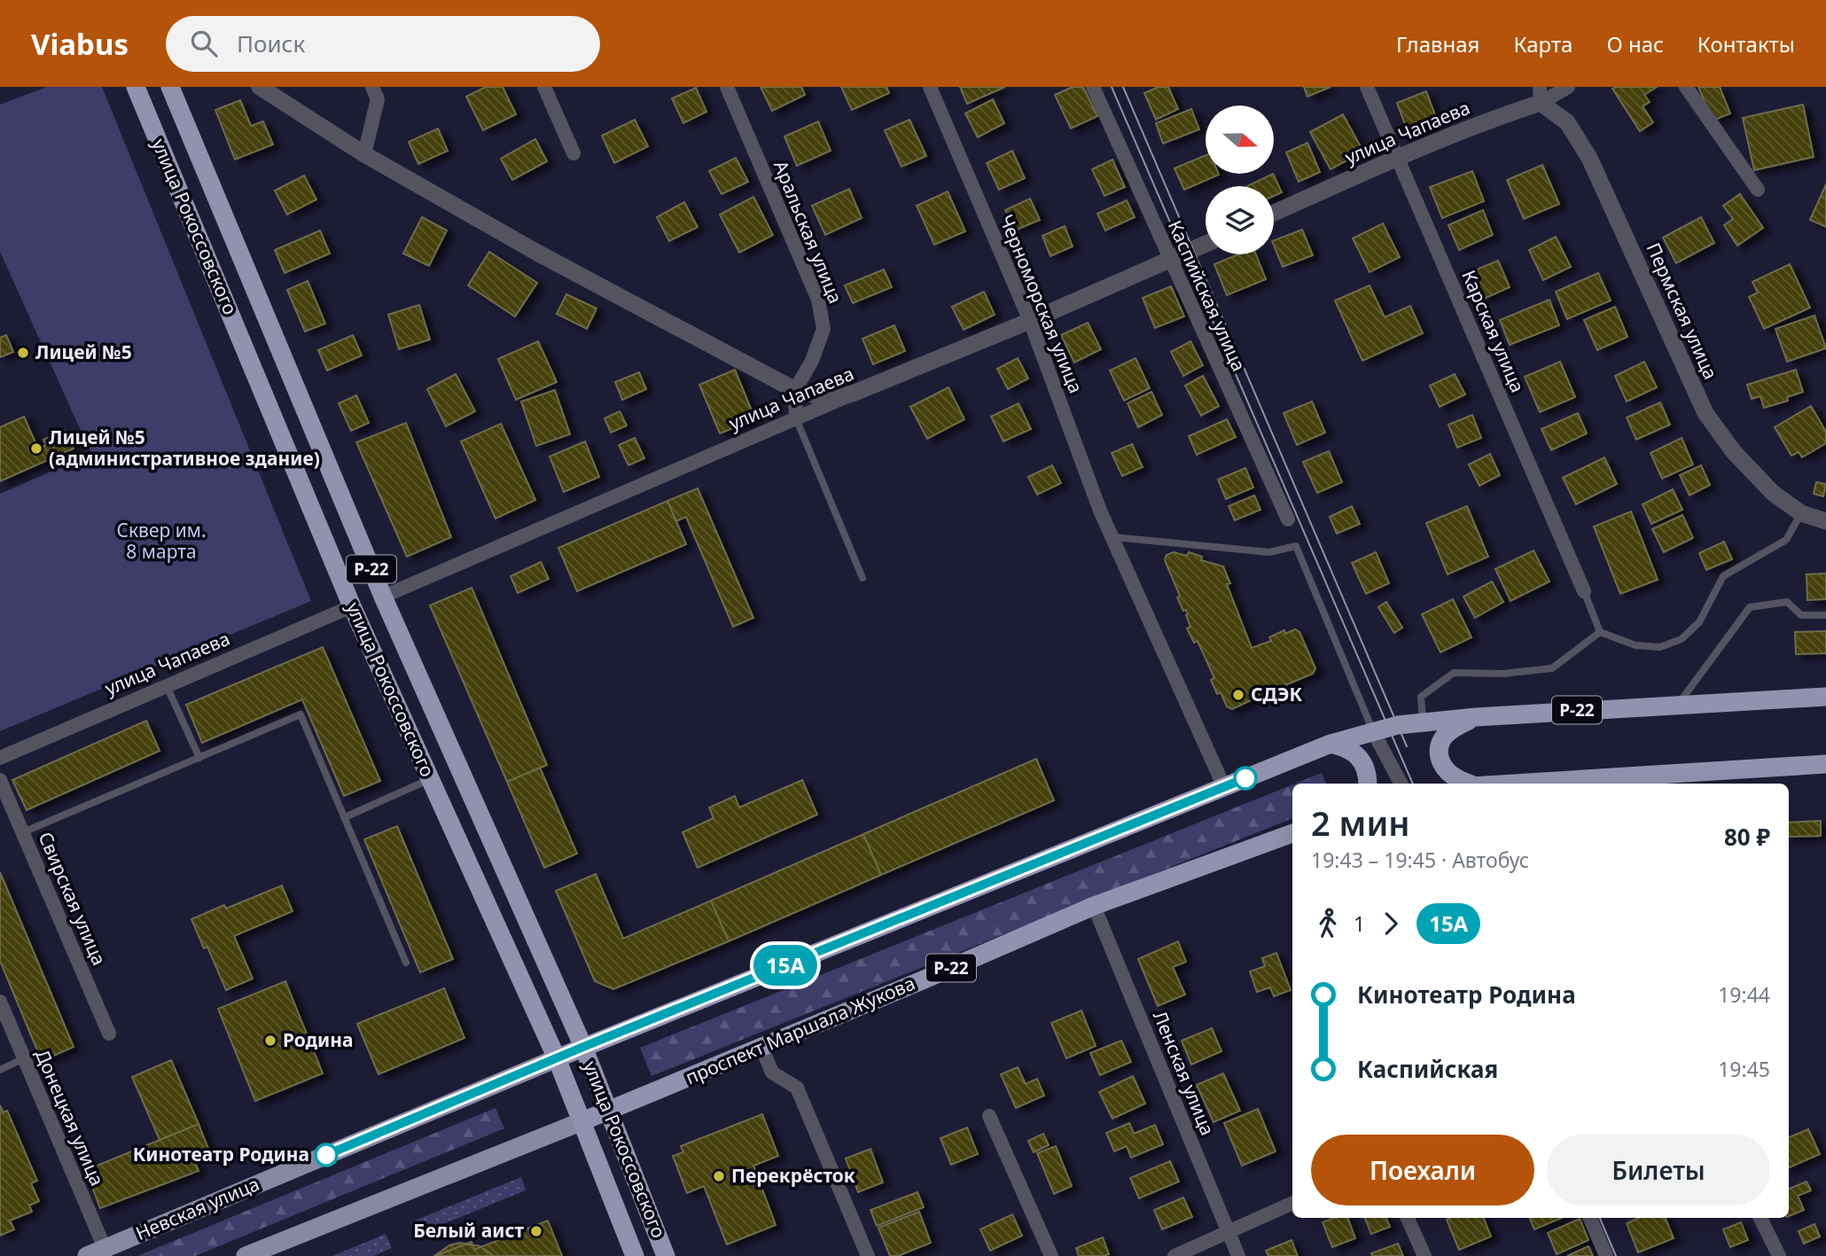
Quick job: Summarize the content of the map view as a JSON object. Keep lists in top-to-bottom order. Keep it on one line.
{"streets":{"highway":["улица Рокоссовского","Р-22","проспект Маршала Жукова","Невская улица"],"street":["улица Чапаева","Аральская улица","Каспийская улица","Черноморская улица","Пермская улица","Карская улица","Свирская улица","Ленская улица","Донецкая улица"]},"crossings":[["улица Чапаева","улица Рокоссовского"],["улица Чапаева","Каспийская улица"],["улица Чапаева","Черноморская улица"],["улица Чапаева","Пермская улица"],["улица Чапаева","Карская улица"],["улица Рокоссовского","Р-22"],["улица Рокоссовского","проспект Маршала Жукова"],["улица Рокоссовского","Невская улица"],["Черноморская улица","Р-22"],["Р-22","Невская улица"],["проспект Маршала Жукова","Ленская улица"],["Донецкая улица","Невская улица"]],"parks":["Сквер им. 8 марта"],"places":["Лицей №5","Лицей №5 (административное здание)","СДЭК","Родина","Кинотеатр Родина","Перекрёсток","Белый аист"],"lines":["bus line 15А"],"north":"right","page":{"header":"Viabus","search":"Поиск","nav":["Главная","Карта","О нас","Контакты"],"on_map":"15А","heading":["2 мин","19:43 – 19:45 · Автобус","80 ₽"],"legs":["1","15А"],"list":[{"name":"Кинотеатр Родина","value":"19:44"},{"name":"Каспийская","value":"19:45"}],"buttons":["Поехали","Билеты"]}}
